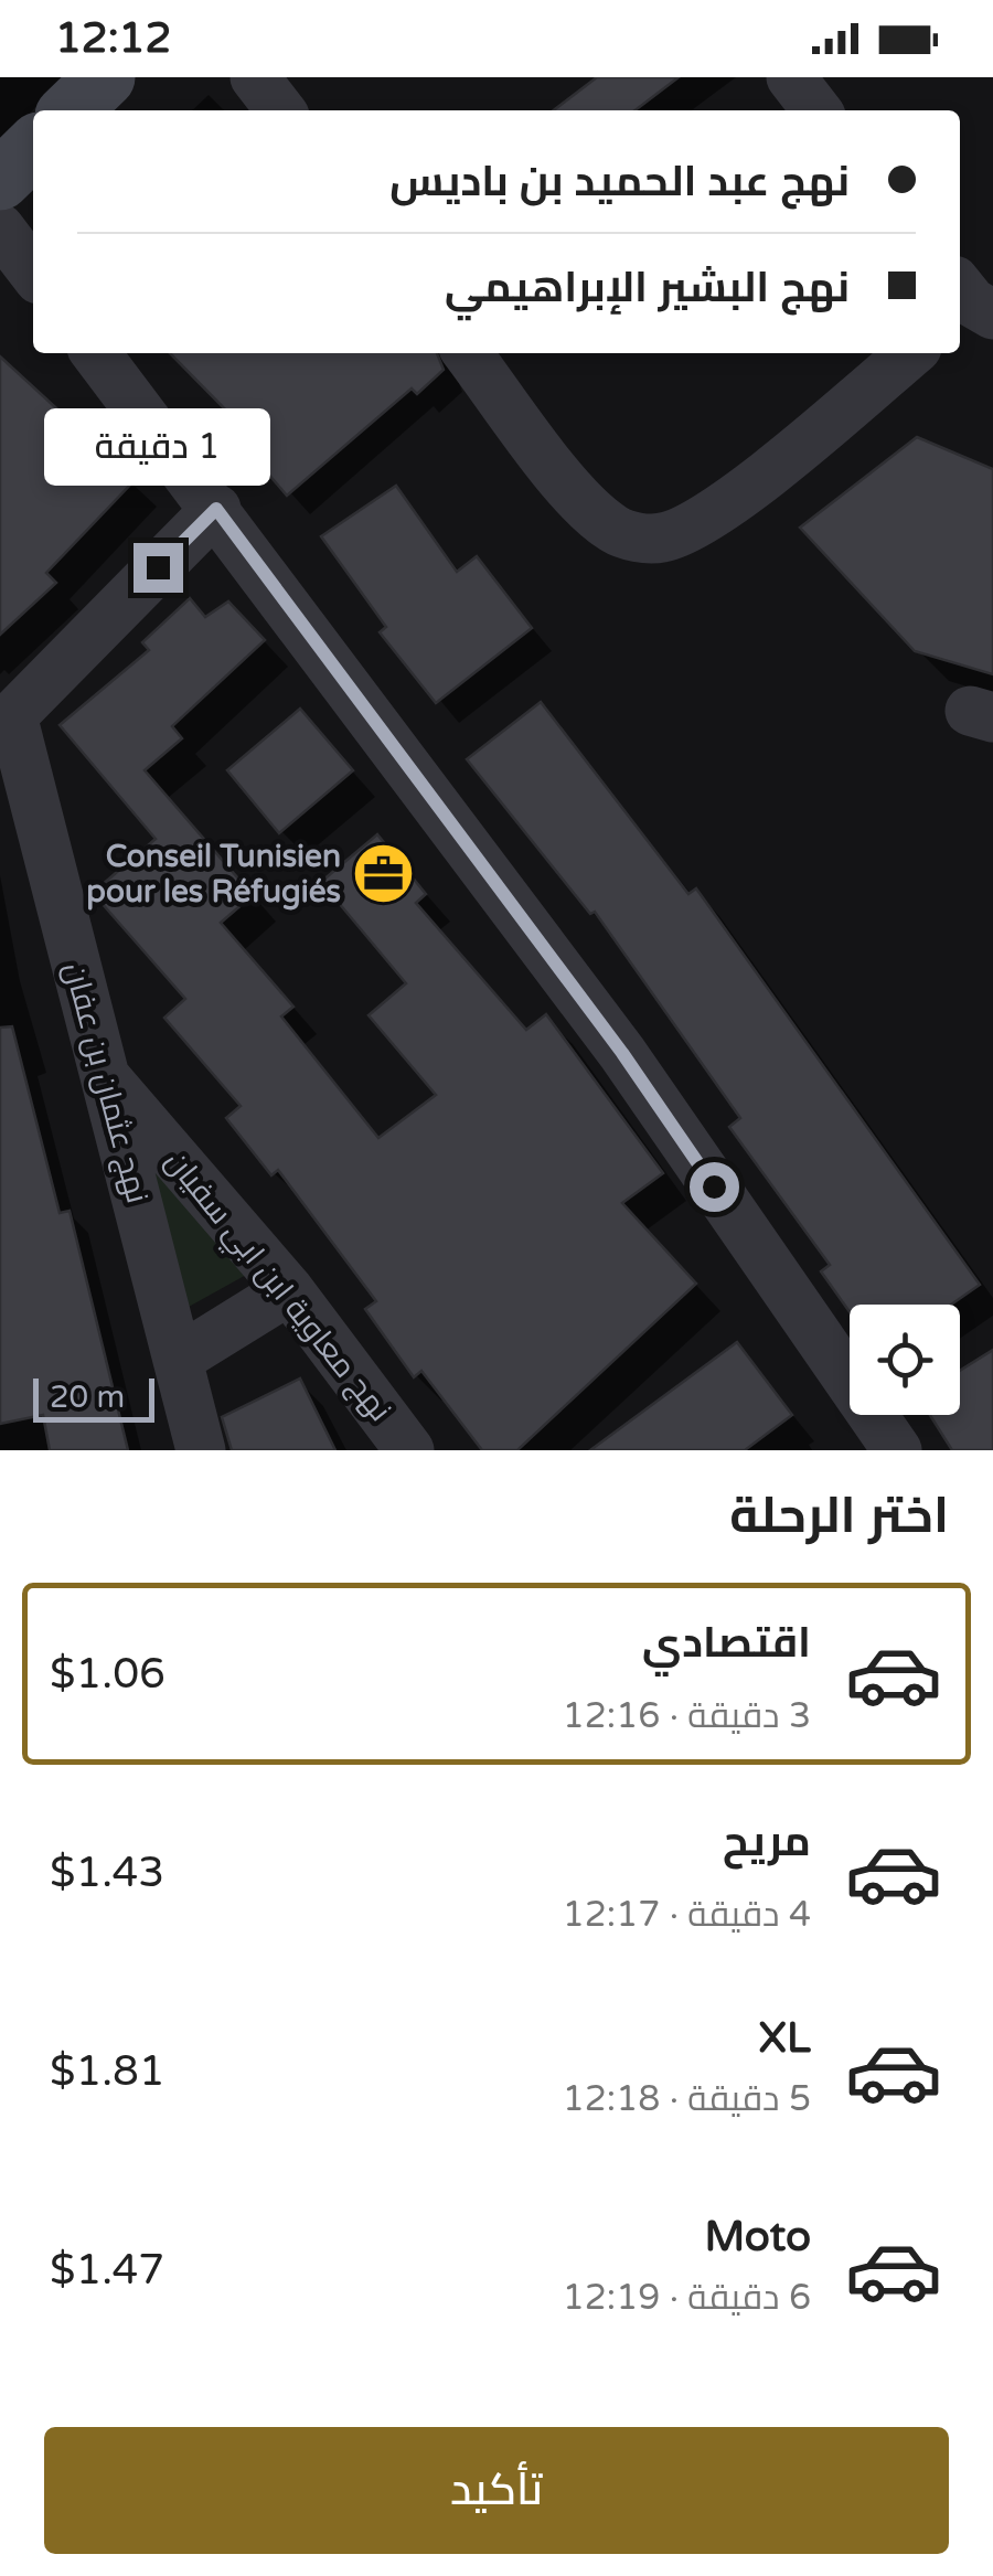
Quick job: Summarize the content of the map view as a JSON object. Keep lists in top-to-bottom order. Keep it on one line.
{"streets":{"street":["نهج عثمان بن عفان","نهج معاوية ابن ابي سفيان"]},"crossings":[["نهج عثمان بن عفان","نهج معاوية ابن ابي سفيان"]],"places":{"office":["Conseil Tunisien pour les Réfugiés"]},"scale_bar":"20 m","page":{"status":"12:12","banner":["نهج عبد الحميد بن باديس","نهج البشير الإبراهيمي"],"bubble":"1 دقيقة","scale":"20 m","heading":"اختر الرحلة","list":[{"name":"اقتصادي","note":"3 دقيقة · 12:16","value":"$1.06"},{"name":"مريح","note":"4 دقيقة · 12:17","value":"$1.43"},{"name":"XL","note":"5 دقيقة · 12:18","value":"$1.81"},{"name":"Moto","note":"6 دقيقة · 12:19","value":"$1.47"}],"buttons":"تأكيد"}}
